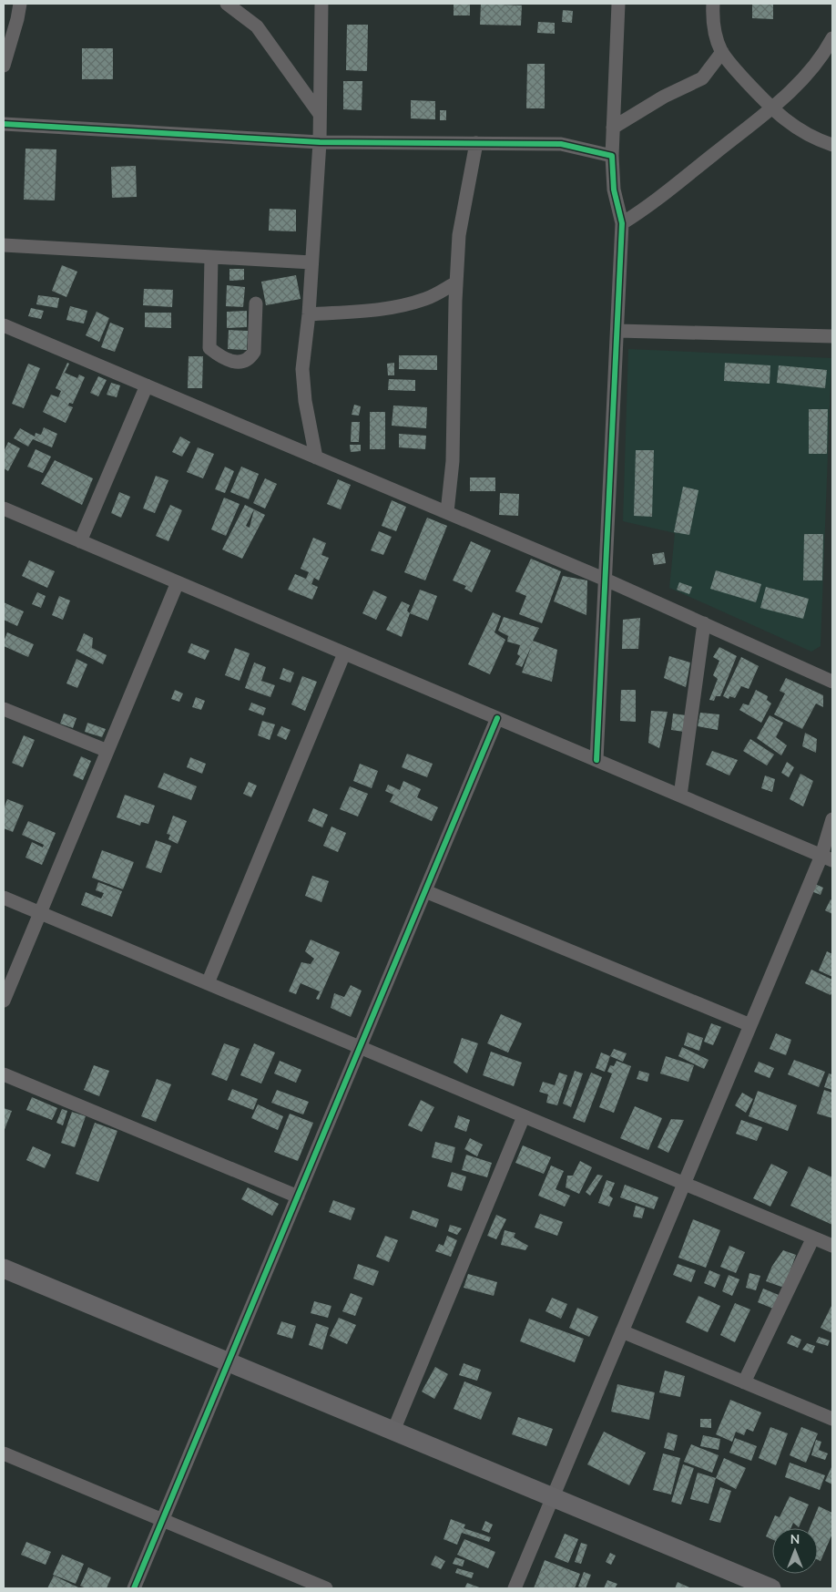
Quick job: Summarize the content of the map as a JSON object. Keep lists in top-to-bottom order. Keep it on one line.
{"north":"top"}
